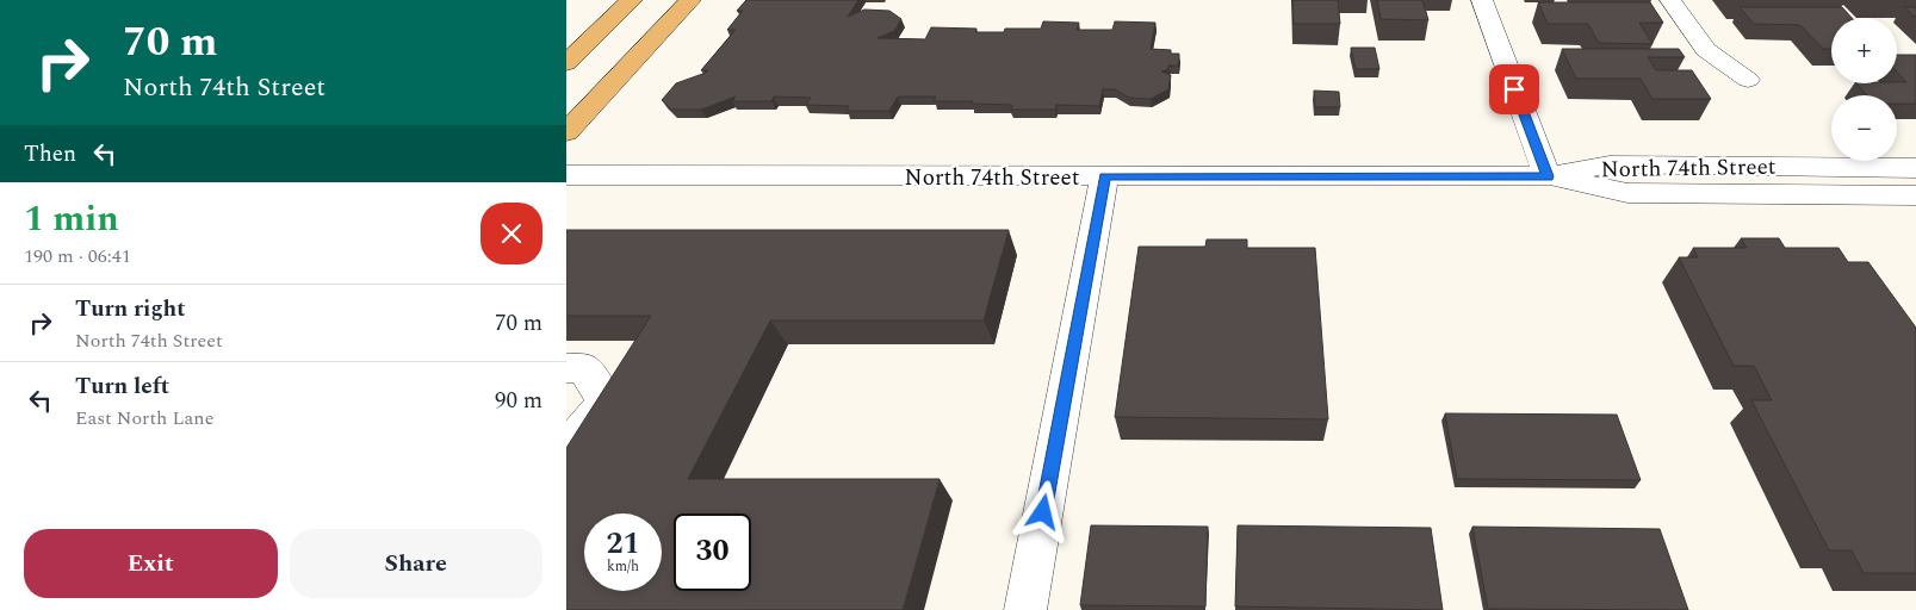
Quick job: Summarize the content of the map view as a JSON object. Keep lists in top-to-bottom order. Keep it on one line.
{"streets":{"street":["North 74th Street"]},"page":{"turn":["70 m","North 74th Street"],"map_buttons":["+","−"],"then":"Then","heading":["1 min","190 m · 06:41"],"list":[{"name":"Turn right","note":"North 74th Street","value":"70 m"},{"name":"Turn left","note":"East North Lane","value":"90 m"}],"speed":"21 km/h","limit":"30","buttons":["Exit","Share"]}}
